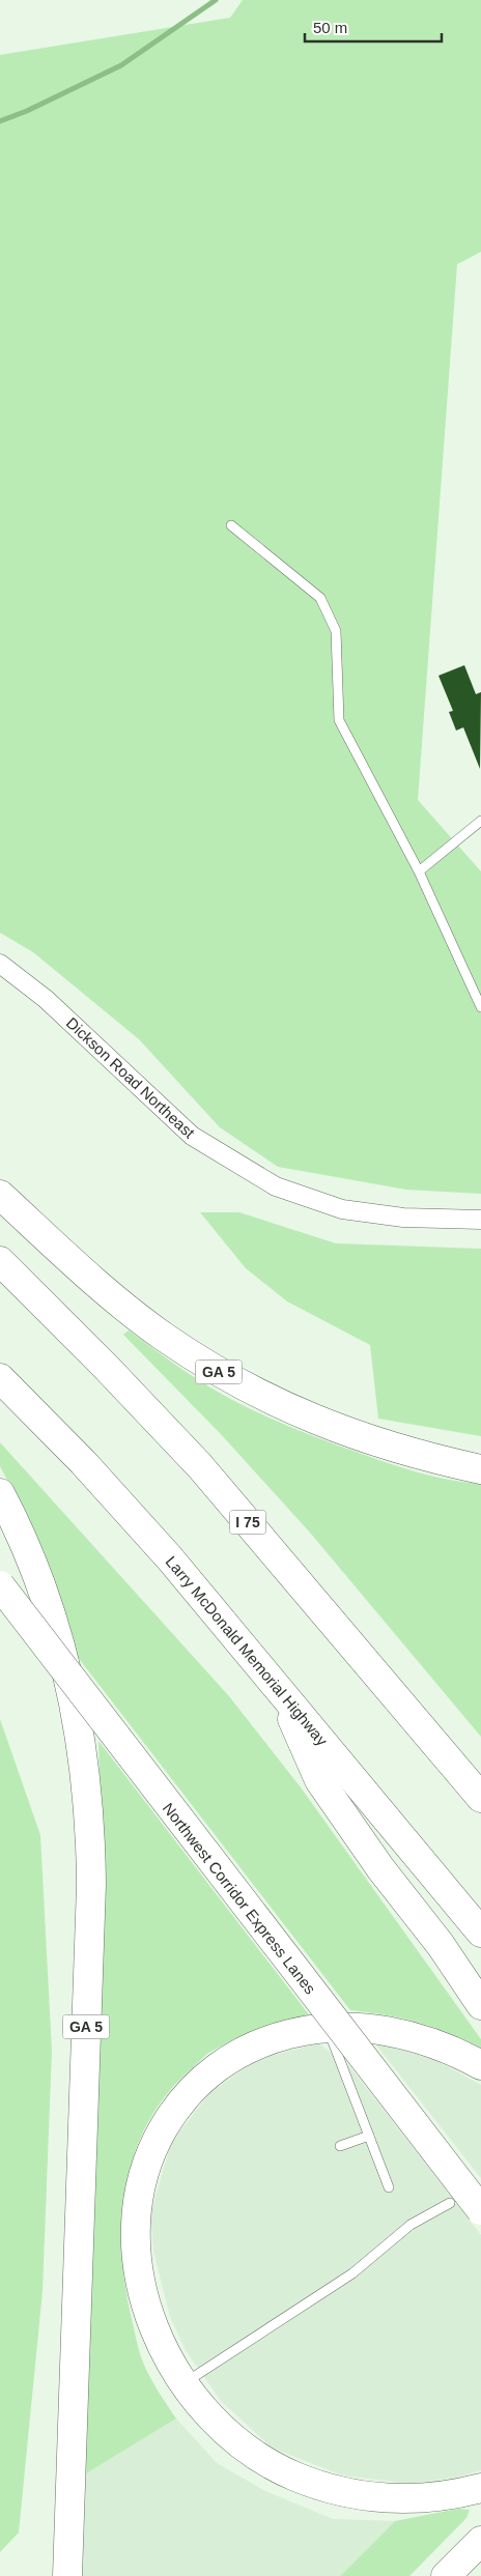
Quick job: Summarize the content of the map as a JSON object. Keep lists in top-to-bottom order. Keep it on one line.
{"streets":{"highway":["GA 5","I 75","Larry McDonald Memorial Highway","Northwest Corridor Express Lanes"],"street":["Dickson Road Northeast"]},"scale_bar":"50 m"}
